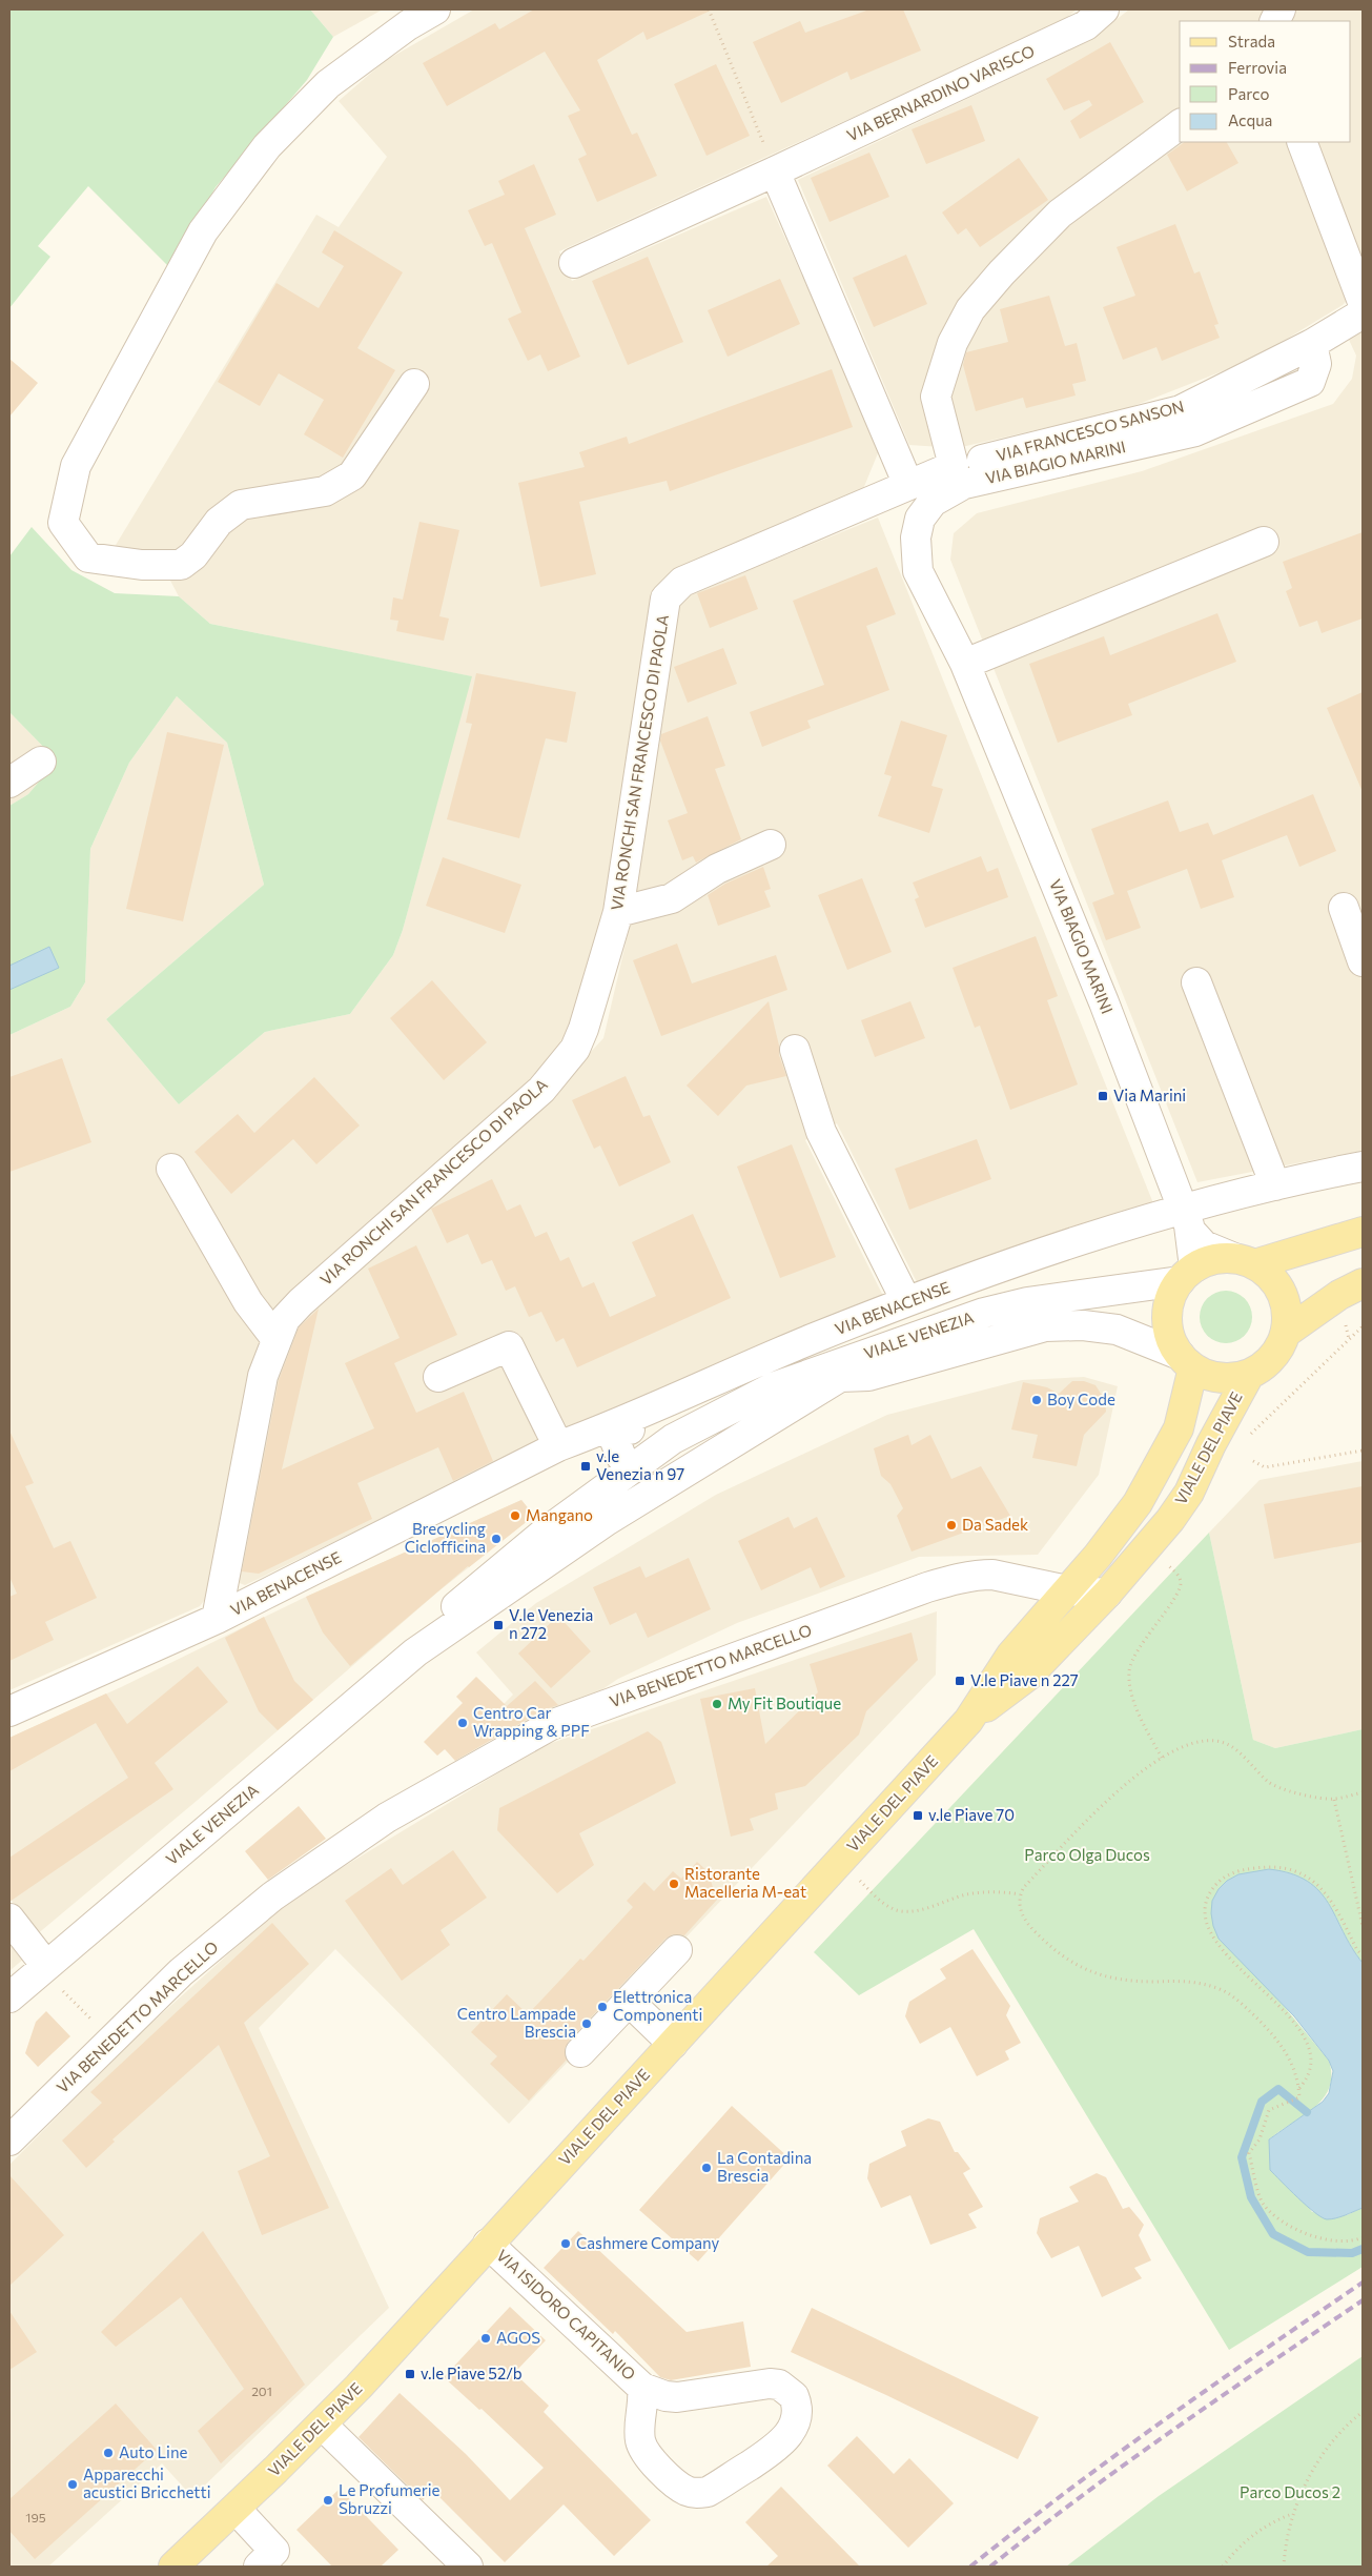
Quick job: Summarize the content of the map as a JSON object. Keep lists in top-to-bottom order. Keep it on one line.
{"streets":{"main road":["VIALE DEL PIAVE"],"street":["VIA BERNARDINO VARISCO","VIA FRANCESCO SANSON","VIA BIAGIO MARINI","VIA RONCHI SAN FRANCESCO DI PAOLA","VIA BENACENSE","VIALE VENEZIA","VIA BENEDETTO MARCELLO","VIA ISIDORO CAPITANIO"]},"crossings":[["VIA FRANCESCO SANSON","VIA BIAGIO MARINI"],["VIA FRANCESCO SANSON","VIA RONCHI SAN FRANCESCO DI PAOLA"],["VIA BIAGIO MARINI","VIA BENACENSE"],["VIA RONCHI SAN FRANCESCO DI PAOLA","VIA BENACENSE"],["VIA BENACENSE","VIALE VENEZIA"],["VIALE VENEZIA","VIALE DEL PIAVE"],["VIALE DEL PIAVE","VIA BENEDETTO MARCELLO"],["VIALE DEL PIAVE","VIA ISIDORO CAPITANIO"]],"parks":["Parco Olga Ducos","Parco Ducos 2"],"places":{"transit":["Via Marini","v.le Venezia n 97","V.le Venezia n 272","V.le Piave n 227","v.le Piave 70","v.le Piave 52/b"],"other":["Boy Code","Mangano","Da Sadek","Brecycling Ciclofficina","My Fit Boutique","Centro Car Wrapping & PPF","Ristorante Macelleria M-eat","Elettronica Componenti","Centro Lampade Brescia","La Contadina Brescia","Cashmere Company","AGOS","Auto Line","Apparecchi acustici Bricchetti","Le Profumerie Sbruzzi"]},"house_numbers":["201","195"],"legend":["Strada","Ferrovia","Parco","Acqua"]}
